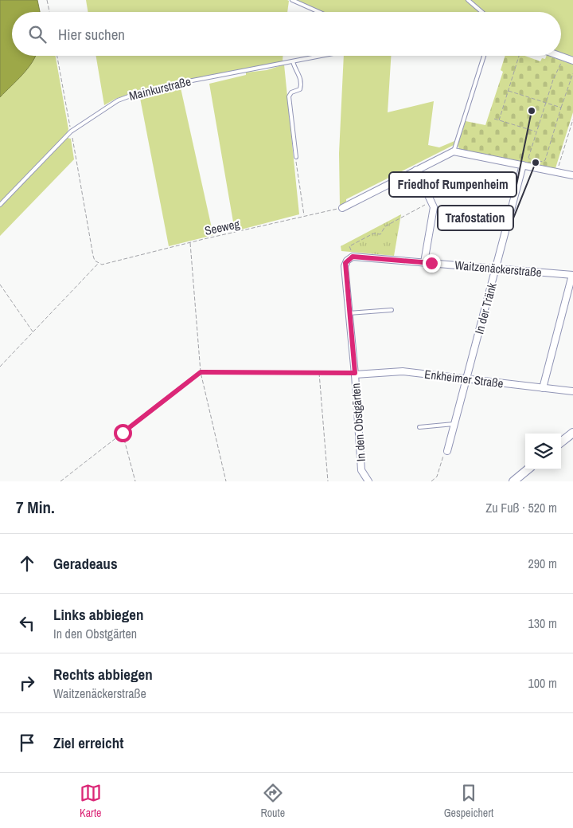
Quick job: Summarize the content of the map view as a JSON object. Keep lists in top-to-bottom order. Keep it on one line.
{"streets":{"street":["Waitzenäckerstraße","In der Tränk","Enkheimer Straße","In den Obstgärten"],"lane":["Mainkurstraße"],"path":["Seeweg"]},"crossings":[["Waitzenäckerstraße","In der Tränk"],["Waitzenäckerstraße","In den Obstgärten"],["In der Tränk","Enkheimer Straße"],["Enkheimer Straße","In den Obstgärten"]],"places":["Friedhof Rumpenheim","Trafostation"],"page":{"search":"Hier suchen","heading":["7 Min.","Zu Fuß · 520 m"],"list":[["Geradeaus","290 m"],["Links abbiegen","In den Obstgärten","130 m"],["Rechts abbiegen","Waitzenäckerstraße","100 m"],"Ziel erreicht"],"nav":["Karte","Route","Gespeichert"]}}
